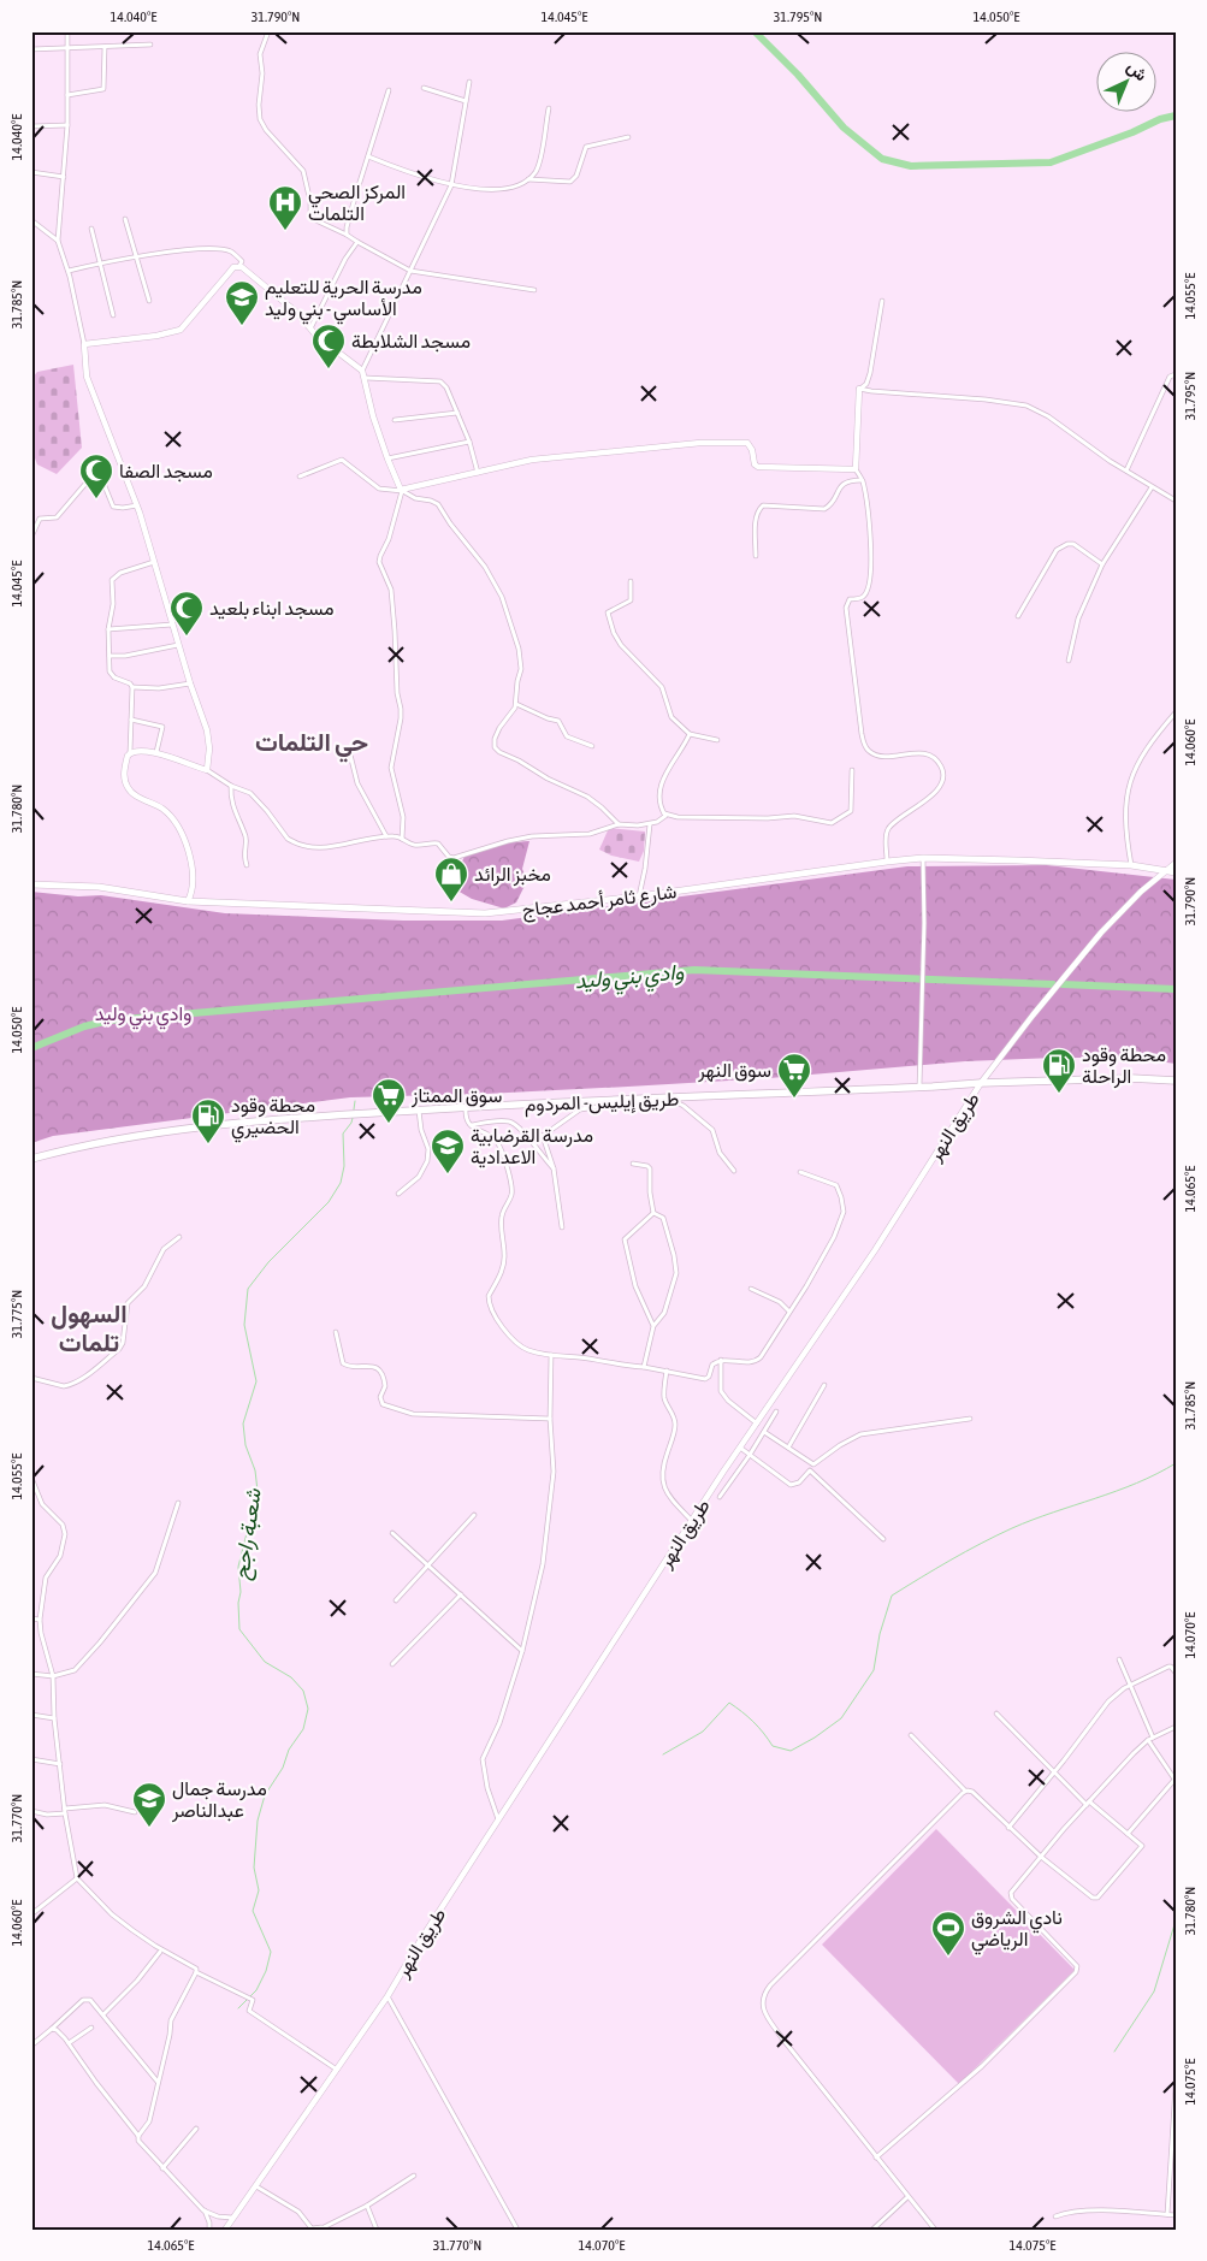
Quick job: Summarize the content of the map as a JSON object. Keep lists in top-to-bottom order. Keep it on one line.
{"streets":{"highway":["طريق إيليس- المردوم"],"main road":["شارع ثامر أحمد عجاج"],"street":["طريق النهر"]},"crossings":[["شارع ثامر أحمد عجاج","طريق النهر"],["طريق إيليس- المردوم","طريق النهر"]],"districts":["حي التلمات","السهول تلمات"],"water":["وادي بني وليد","شعبة راجح"],"parks":["وادي بني وليد"],"places":{"hospital":["المركز الصحي التلمات"],"school or university":["مدرسة الحرية للتعليم الأساسي - بني وليد","مدرسة القرضابية الاعدادية","مدرسة جمال عبدالناصر"],"mosque":["مسجد الشلابطة","مسجد الصفا","مسجد ابناء بلعيد"],"shop":["مخبز الرائد"],"fuel station":["محطة وقود الراحلة","محطة وقود الحضيري"],"supermarket":["سوق النهر","سوق الممتاز"],"sports":["نادي الشروق الرياضي"]},"north":"top right","coordinates":["14.040°E","31.790°N","14.045°E","31.795°N","14.050°E","14.055°E","31.785°N","14.060°E","31.780°N","14.065°E","31.775°N","14.070°E","31.770°N","14.075°E"]}
